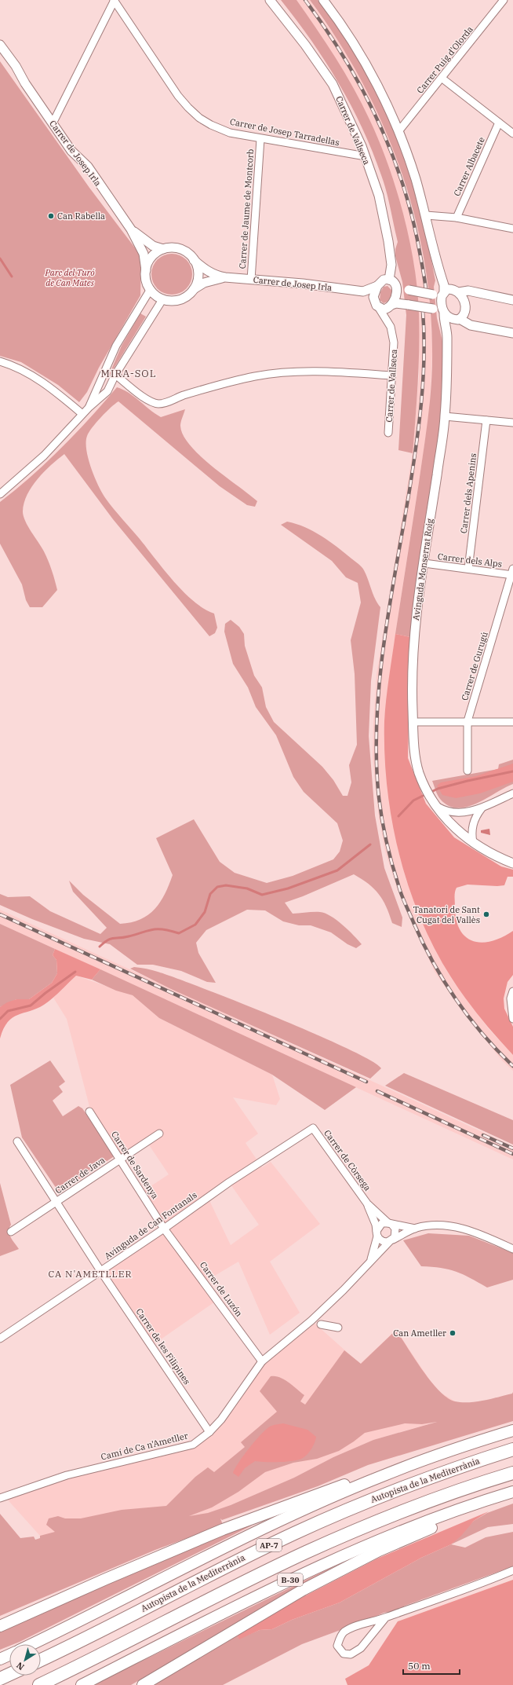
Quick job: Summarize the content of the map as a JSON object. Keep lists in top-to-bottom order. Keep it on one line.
{"streets":{"highway":["Autopista de la Mediterrània","AP-7","B-30"],"street":["Carrer Puig d'Olorda","Carrer de Vallseca","Carrer de Josep Tarradellas","Carrer de Josep Irla","Carrer Albacete","Carrer de Jaume de Montcorb","Carrer dels Apenins","Carrer dels Alps","Avinguda Monserrat Roig","Carrer de Gurugú","Carrer de Còrsega","Carrer de Sardenya","Carrer de Java","Avinguda de Can Fontanals","Carrer de Luzón","Carrer de les Filipines","Camí de Ca n'Ametller"]},"crossings":[["Carrer de Vallseca","Carrer de Josep Tarradellas"],["Carrer de Josep Tarradellas","Carrer de Jaume de Montcorb"],["Carrer de Josep Irla","Carrer de Jaume de Montcorb"],["Carrer dels Apenins","Carrer dels Alps"],["Carrer dels Alps","Avinguda Monserrat Roig"],["Carrer dels Alps","Carrer de Gurugú"],["Carrer de Còrsega","Avinguda de Can Fontanals"],["Carrer de Còrsega","Camí de Ca n'Ametller"],["Carrer de Sardenya","Carrer de Java"],["Carrer de Sardenya","Avinguda de Can Fontanals"],["Carrer de Sardenya","Carrer de Luzón"],["Carrer de Java","Carrer de les Filipines"],["Avinguda de Can Fontanals","Carrer de Luzón"],["Avinguda de Can Fontanals","Carrer de les Filipines"],["Carrer de Luzón","Camí de Ca n'Ametller"],["Carrer de les Filipines","Camí de Ca n'Ametller"]],"districts":["MIRA-SOL","CA N'AMETLLER"],"parks":["Parc del Turó de Can Mates"],"places":["Can Rabella","Tanatori de Sant Cugat del Vallès","Can Ametller"],"scale_bar":"50 m","north":"bottom left"}
